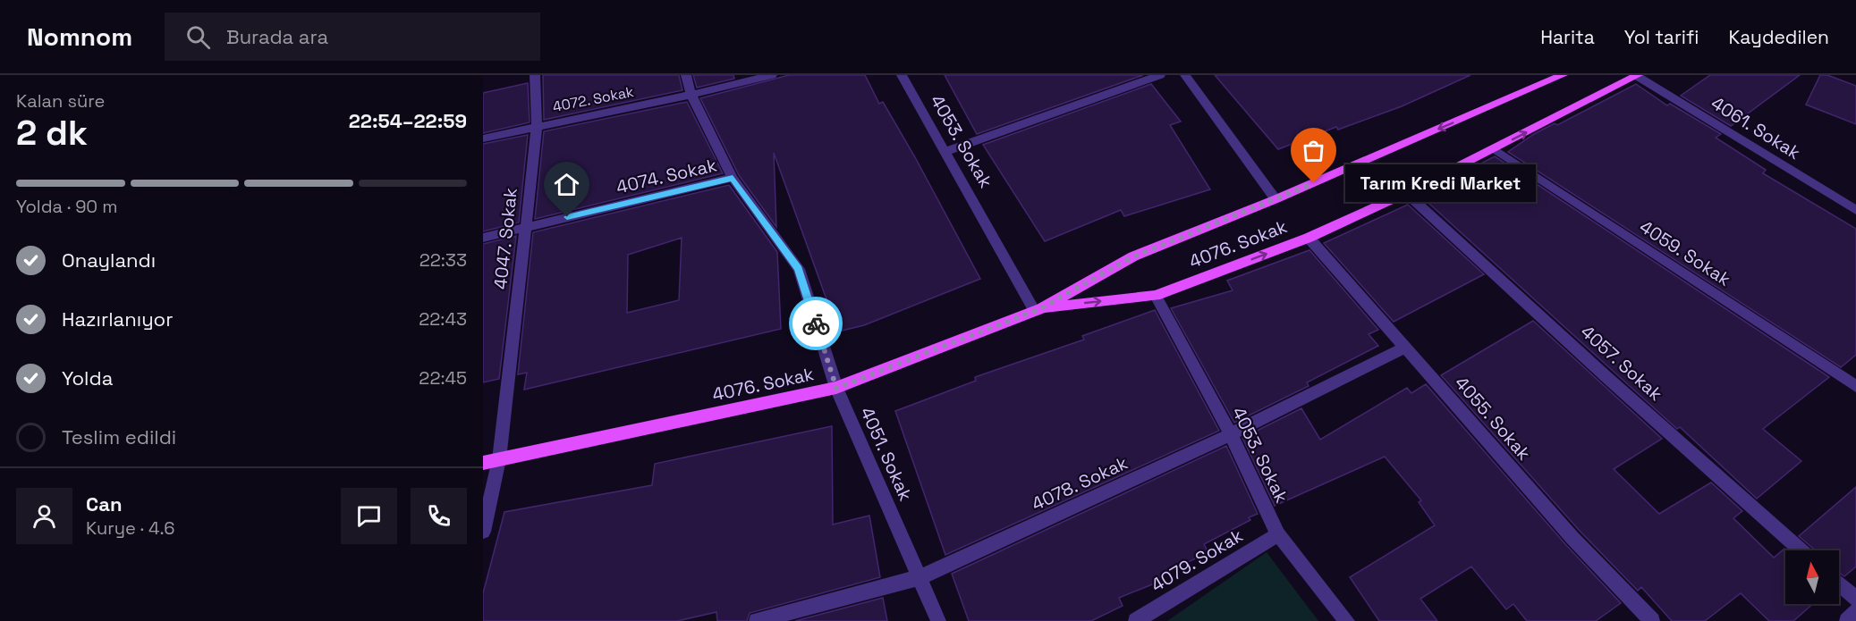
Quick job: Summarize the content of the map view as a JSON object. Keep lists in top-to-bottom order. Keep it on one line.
{"streets":{"main road":["4076. Sokak"],"street":["4072. Sokak","4061. Sokak","4053. Sokak","4074. Sokak","4047. Sokak","4059. Sokak","4057. Sokak","4055. Sokak","4051. Sokak","4078. Sokak","4079. Sokak"]},"crossings":[["4072. Sokak","4047. Sokak"],["4072. Sokak","4051. Sokak"],["4061. Sokak","4076. Sokak"],["4053. Sokak","4076. Sokak"],["4053. Sokak","4078. Sokak"],["4053. Sokak","4079. Sokak"],["4074. Sokak","4047. Sokak"],["4074. Sokak","4051. Sokak"],["4047. Sokak","4076. Sokak"],["4076. Sokak","4059. Sokak"],["4076. Sokak","4057. Sokak"],["4076. Sokak","4055. Sokak"],["4076. Sokak","4051. Sokak"],["4055. Sokak","4078. Sokak"],["4051. Sokak","4078. Sokak"]],"places":["Tarım Kredi Market"],"north":"top","page":{"header":"Nomnom","search":"Burada ara","nav":["Harita","Yol tarifi","Kaydedilen"],"heading":["2 dk","Kalan süre","22:54–22:59"],"panel":["Can","Kurye · 4.6"],"bubble":"Tarım Kredi Market","bar":"Yolda · 90 m","list":[["Onaylandı","22:33"],["Hazırlanıyor","22:43"],["Yolda","22:45"],"Teslim edildi"]}}
